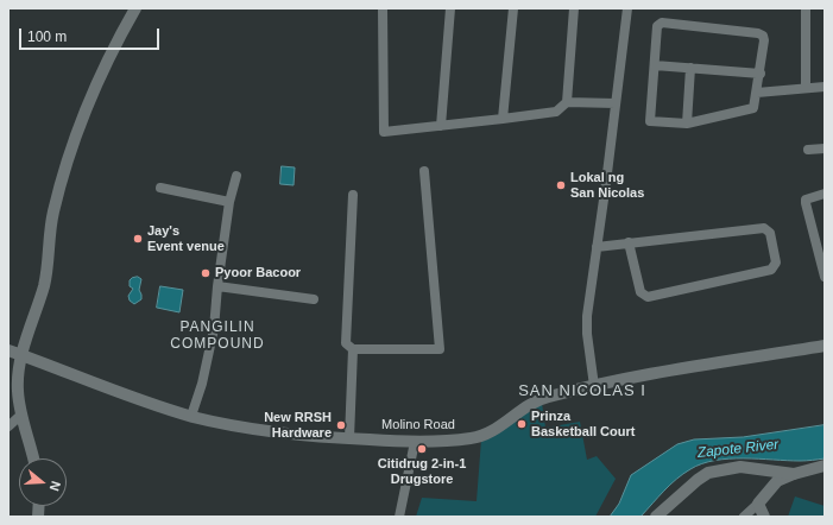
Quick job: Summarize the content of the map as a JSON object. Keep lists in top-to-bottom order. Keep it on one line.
{"streets":{"main road":["Molino Road"]},"districts":["PANGILIN COMPOUND","SAN NICOLAS I"],"water":["Zapote River"],"places":["Lokal ng San Nicolas","Jay's Event venue","Pyoor Bacoor","Prinza Basketball Court","New RRSH Hardware","Citidrug 2-in-1 Drugstore"],"scale_bar":"100 m","north":"right"}
